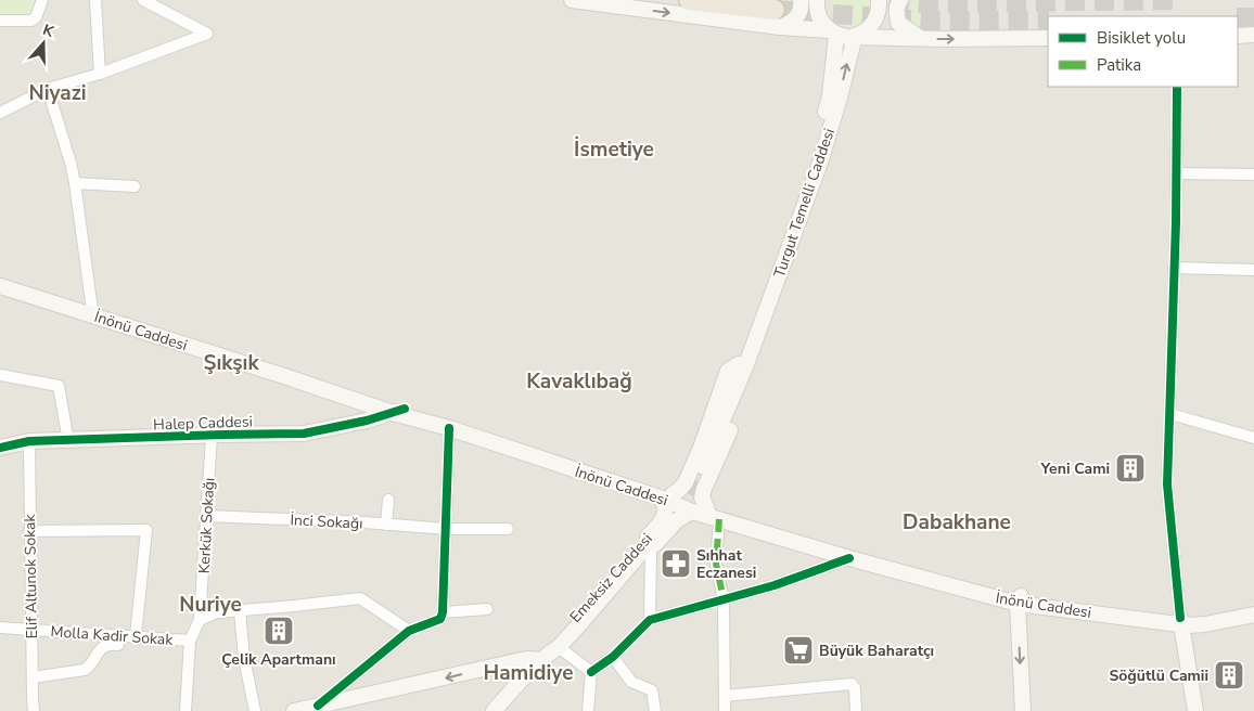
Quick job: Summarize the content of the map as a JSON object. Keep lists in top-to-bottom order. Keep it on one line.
{"streets":{"main road":["Turgut Temelli Caddesi","İnönü Caddesi","Halep Caddesi","Emeksiz Caddesi"],"street":["İnci Sokağı","Kerkük Sokağı","Elif Altunok Sokak","Molla Kadir Sokak"]},"crossings":[["Turgut Temelli Caddesi","İnönü Caddesi"],["Turgut Temelli Caddesi","Emeksiz Caddesi"],["İnönü Caddesi","Halep Caddesi"],["İnönü Caddesi","Emeksiz Caddesi"],["Halep Caddesi","Kerkük Sokağı"],["Halep Caddesi","Elif Altunok Sokak"],["İnci Sokağı","Kerkük Sokağı"],["Kerkük Sokağı","Molla Kadir Sokak"],["Elif Altunok Sokak","Molla Kadir Sokak"]],"districts":["Niyazi","İsmetiye","Şıkşık","Kavaklıbağ","Dabakhane","Nuriye","Hamidiye"],"places":{"building":["Yeni Cami","Çelik Apartmanı","Söğütlü Camii"],"pharmacy":["Sıhhat Eczanesi"],"supermarket":["Büyük Baharatçı"]},"legend":["Bisiklet yolu","Patika"],"north":"top"}
